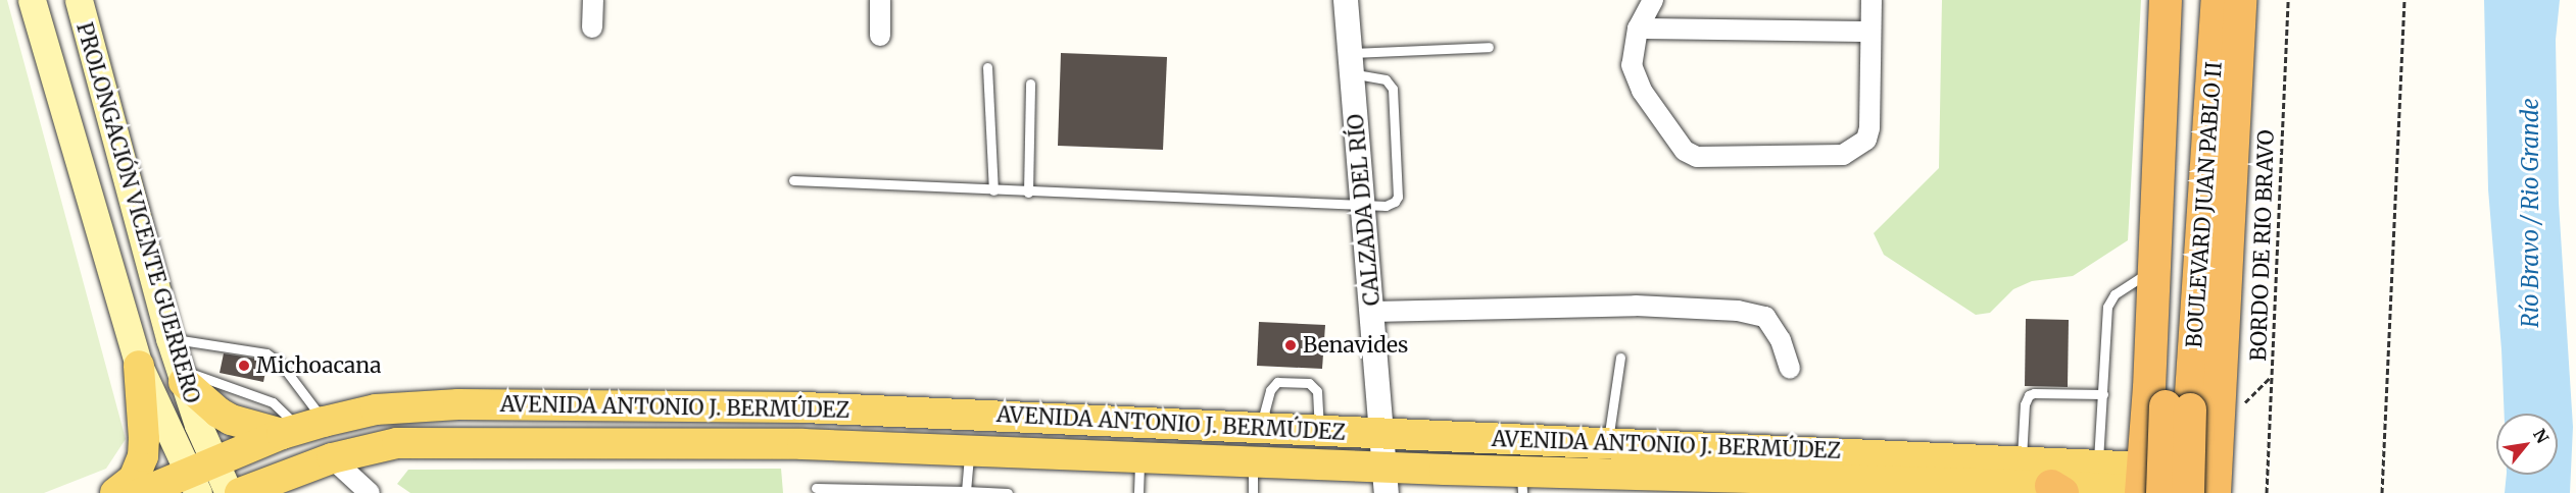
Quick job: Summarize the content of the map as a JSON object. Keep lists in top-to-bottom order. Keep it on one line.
{"streets":{"highway":["BOULEVARD JUAN PABLO II"],"main road":["PROLONGACIÓN VICENTE GUERRERO","AVENIDA ANTONIO J. BERMÚDEZ"],"street":["CALZADA DEL RÍO"],"path":["BORDO DE RIO BRAVO"]},"crossings":[["CALZADA DEL RÍO","AVENIDA ANTONIO J. BERMÚDEZ"],["PROLONGACIÓN VICENTE GUERRERO","AVENIDA ANTONIO J. BERMÚDEZ"]],"water":["Río Bravo / Rio Grande"],"places":["Benavides","Michoacana"],"north":"top right"}
